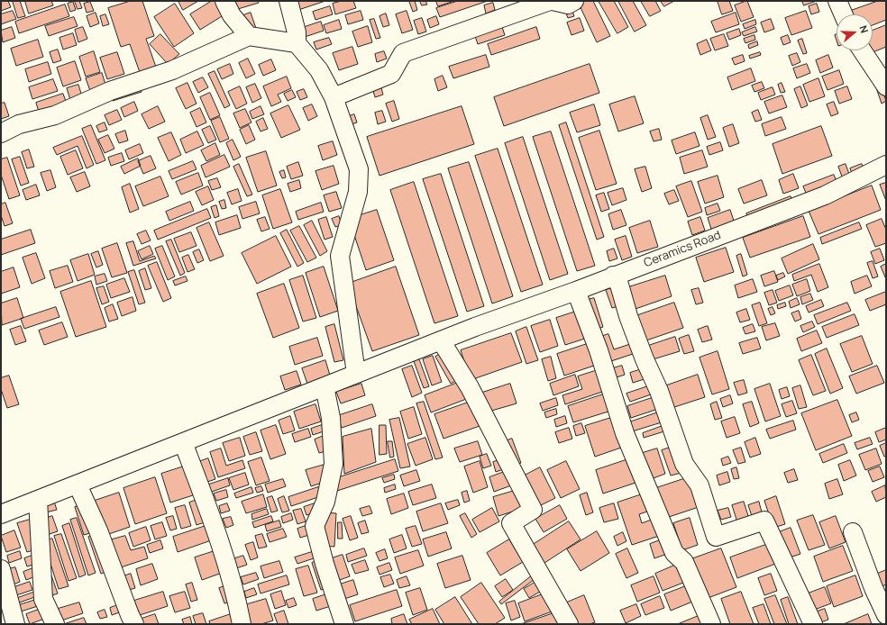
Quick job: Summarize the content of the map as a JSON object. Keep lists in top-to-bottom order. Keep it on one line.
{"streets":{"street":["Ceramics Road"]},"north":"right"}
